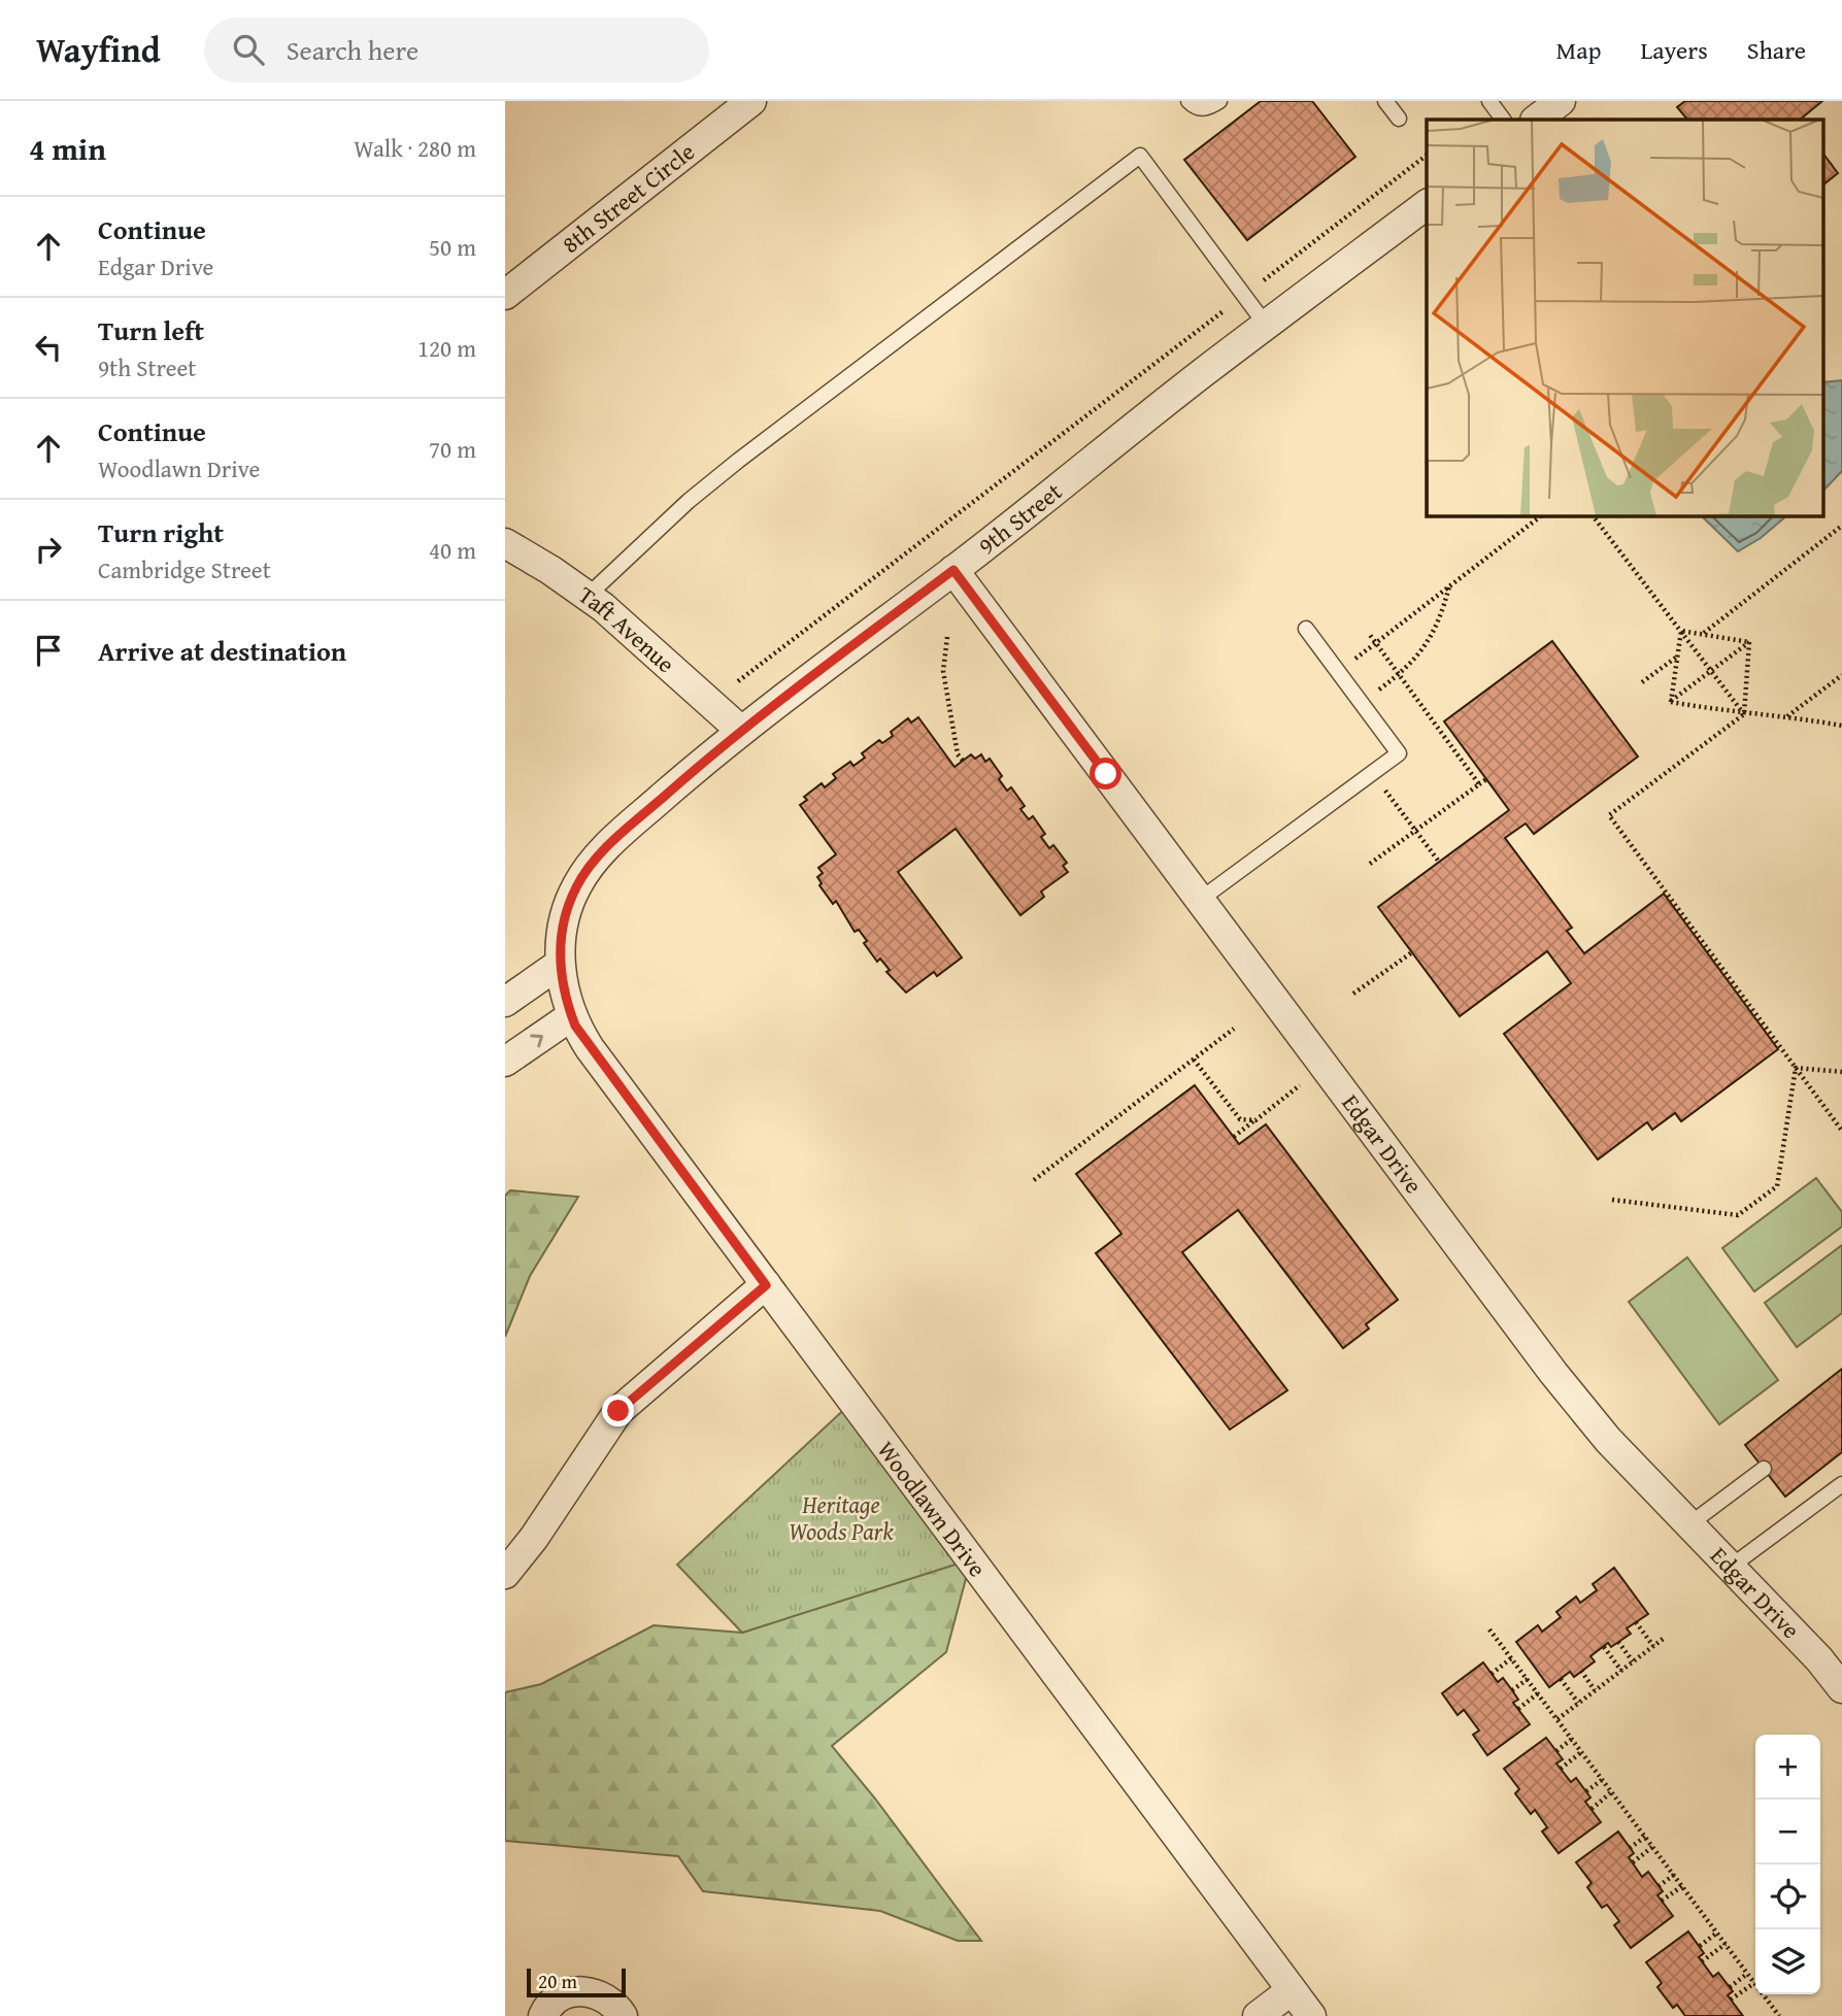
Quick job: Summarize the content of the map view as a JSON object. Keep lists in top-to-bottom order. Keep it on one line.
{"streets":{"street":["8th Street Circle","9th Street","Taft Avenue","Edgar Drive","Woodlawn Drive"]},"crossings":[["9th Street","Taft Avenue"],["9th Street","Edgar Drive"],["9th Street","Woodlawn Drive"]],"parks":["Heritage Woods Park"],"scale_bar":"20 m","page":{"header":"Wayfind","search":"Search here","nav":["Map","Layers","Share"],"heading":["4 min","Walk · 280 m"],"list":[["Continue","Edgar Drive","50 m"],["Turn left","9th Street","120 m"],["Continue","Woodlawn Drive","70 m"],["Turn right","Cambridge Street","40 m"],"Arrive at destination"],"map_buttons":["+","−"],"scale":"20 m"}}
